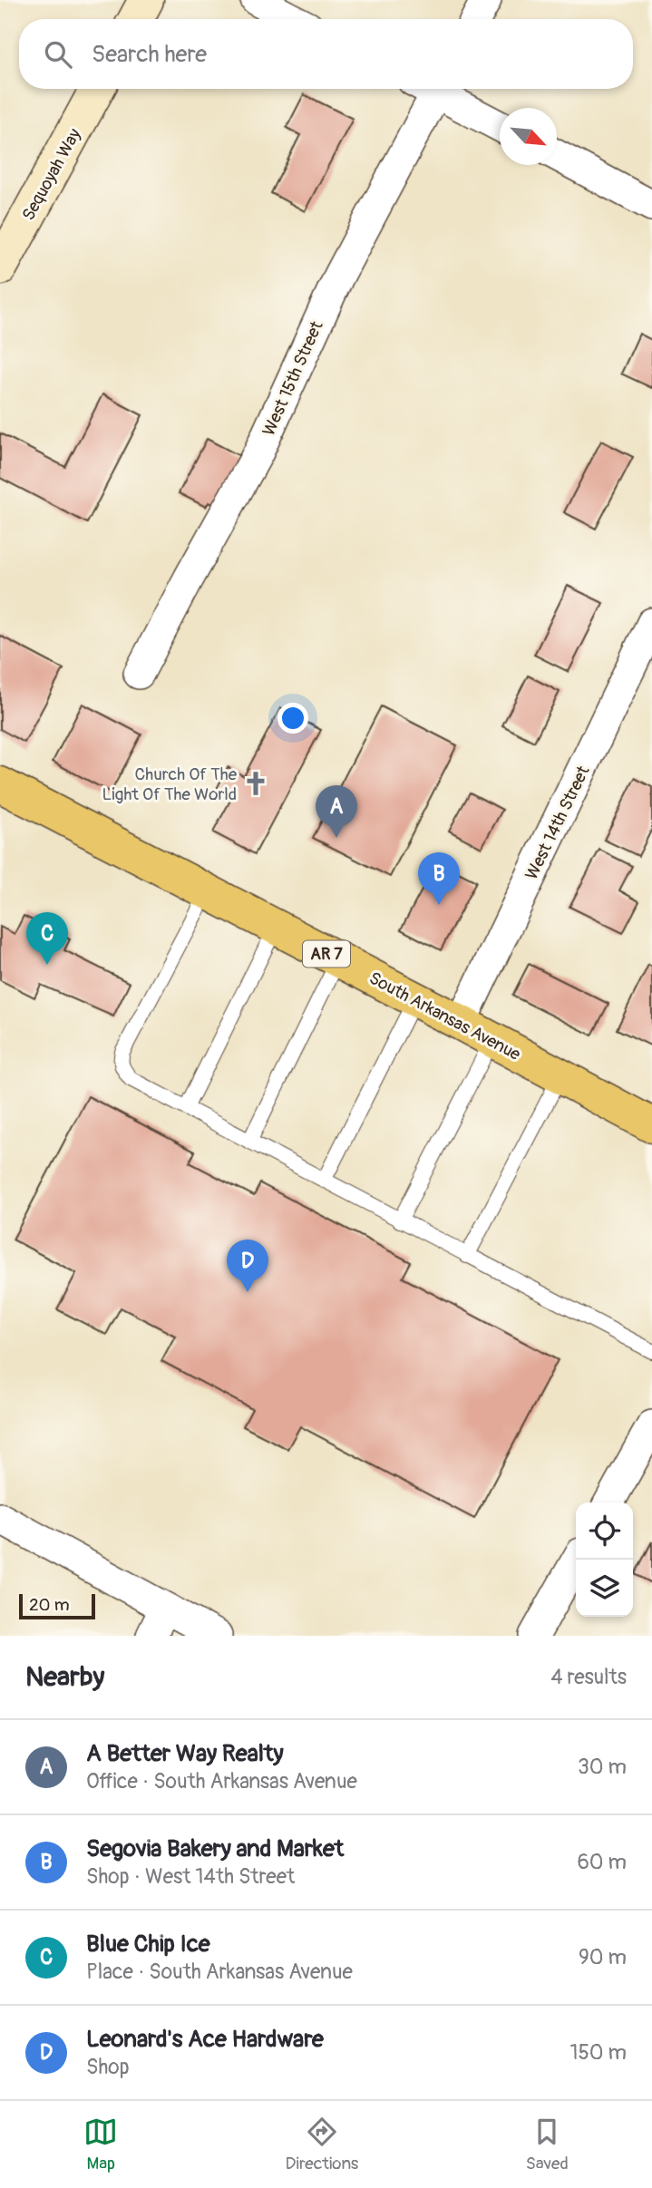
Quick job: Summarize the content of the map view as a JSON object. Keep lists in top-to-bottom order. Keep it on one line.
{"streets":{"highway":["AR 7","South Arkansas Avenue"],"street":["Sequoyah Way","West 15th Street","West 14th Street"]},"crossings":[["West 14th Street","South Arkansas Avenue"]],"places":{"church":["Church Of The Light Of The World"]},"scale_bar":"20 m","north":"bottom right","page":{"search":"Search here","pins":["A","B","C","D"],"scale":"20 m","heading":["Nearby","4 results"],"list":[{"mark":"A","name":"A Better Way Realty","note":"Office · South Arkansas Avenue","value":"30 m"},{"mark":"B","name":"Segovia Bakery and Market","note":"Shop · West 14th Street","value":"60 m"},{"mark":"C","name":"Blue Chip Ice","note":"Place · South Arkansas Avenue","value":"90 m"},{"mark":"D","name":"Leonard's Ace Hardware","note":"Shop","value":"150 m"}],"nav":["Map","Directions","Saved"]}}
